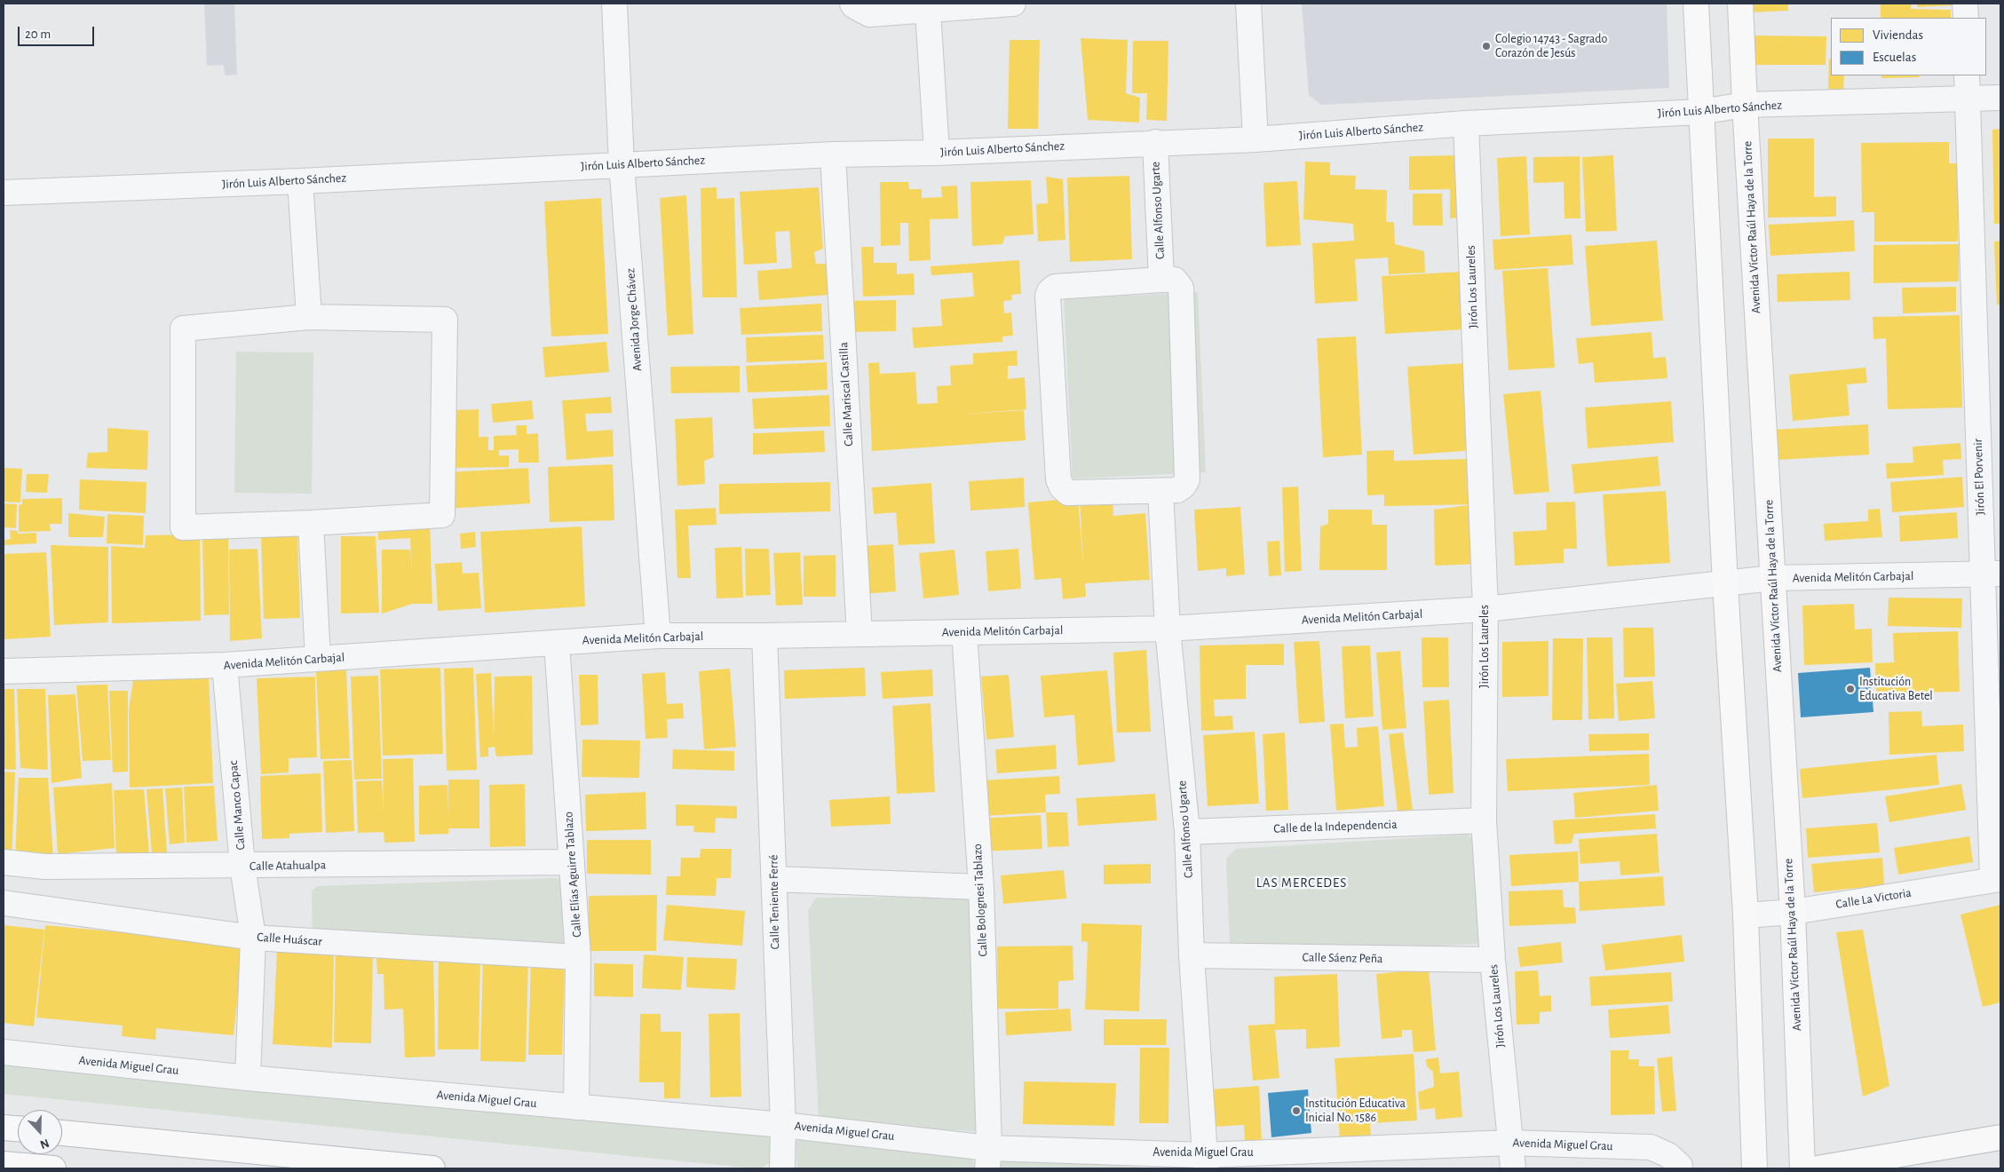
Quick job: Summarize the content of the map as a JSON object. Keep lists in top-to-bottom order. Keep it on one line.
{"streets":{"main road":["Avenida Víctor Raúl Haya de la Torre"],"street":["Jirón Luis Alberto Sánchez","Calle Alfonso Ugarte","Jirón Los Laureles","Avenida Jorge Chávez","Calle Mariscal Castilla","Jirón El Porvenir","Avenida Melitón Carbajal","Calle Manco Capac","Calle de la Independencia","Calle Atahualpa","Calle Elías Aguirre Tablazo","Calle La Victoria","Calle Bolognesi Tablazo","Calle Teniente Ferré","Calle Huáscar","Calle Sáenz Peña","Avenida Miguel Grau"]},"crossings":[["Jirón Luis Alberto Sánchez","Calle Alfonso Ugarte"],["Jirón Luis Alberto Sánchez","Avenida Víctor Raúl Haya de la Torre"],["Jirón Luis Alberto Sánchez","Jirón Los Laureles"],["Jirón Luis Alberto Sánchez","Avenida Jorge Chávez"],["Jirón Luis Alberto Sánchez","Calle Mariscal Castilla"],["Jirón Luis Alberto Sánchez","Jirón El Porvenir"],["Calle Alfonso Ugarte","Avenida Melitón Carbajal"],["Calle Alfonso Ugarte","Calle de la Independencia"],["Calle Alfonso Ugarte","Calle Sáenz Peña"],["Calle Alfonso Ugarte","Avenida Miguel Grau"],["Avenida Víctor Raúl Haya de la Torre","Avenida Melitón Carbajal"],["Avenida Víctor Raúl Haya de la Torre","Calle La Victoria"],["Jirón Los Laureles","Avenida Melitón Carbajal"],["Jirón Los Laureles","Calle de la Independencia"],["Jirón Los Laureles","Calle Sáenz Peña"],["Jirón Los Laureles","Avenida Miguel Grau"],["Avenida Jorge Chávez","Avenida Melitón Carbajal"],["Calle Mariscal Castilla","Avenida Melitón Carbajal"],["Jirón El Porvenir","Avenida Melitón Carbajal"],["Jirón El Porvenir","Calle La Victoria"],["Avenida Melitón Carbajal","Calle Manco Capac"],["Avenida Melitón Carbajal","Calle Elías Aguirre Tablazo"],["Avenida Melitón Carbajal","Calle Bolognesi Tablazo"],["Avenida Melitón Carbajal","Calle Teniente Ferré"],["Calle Manco Capac","Calle Atahualpa"],["Calle Manco Capac","Calle Huáscar"],["Calle Manco Capac","Avenida Miguel Grau"],["Calle Atahualpa","Calle Elías Aguirre Tablazo"],["Calle Elías Aguirre Tablazo","Calle Huáscar"],["Calle Elías Aguirre Tablazo","Avenida Miguel Grau"],["Calle Bolognesi Tablazo","Avenida Miguel Grau"],["Calle Teniente Ferré","Avenida Miguel Grau"]],"districts":["LAS MERCEDES"],"places":["Colegio 14743 - Sagrado Corazón de Jesús","Institución Educativa Betel","Institución Educativa Inicial No. 1586"],"legend":["Viviendas","Escuelas"],"scale_bar":"20 m","north":"bottom"}
